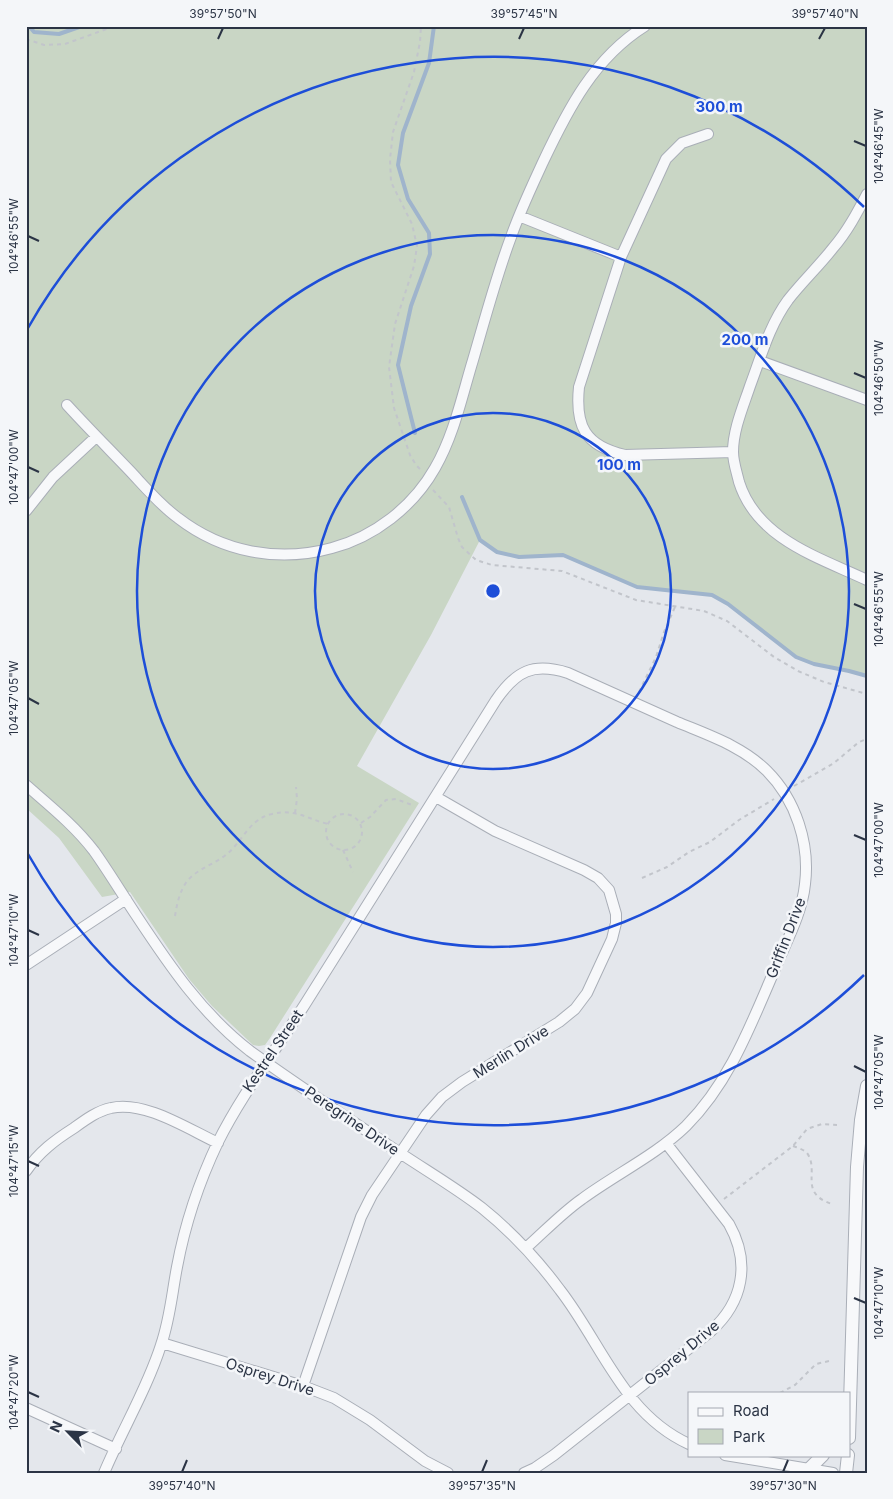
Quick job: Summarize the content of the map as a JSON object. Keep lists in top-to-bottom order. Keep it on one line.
{"streets":{"street":["Griffin Drive","Kestrel Street","Merlin Drive","Peregrine Drive","Osprey Drive"]},"crossings":[["Griffin Drive","Kestrel Street"],["Griffin Drive","Peregrine Drive"],["Griffin Drive","Osprey Drive"],["Kestrel Street","Merlin Drive"],["Kestrel Street","Peregrine Drive"],["Kestrel Street","Osprey Drive"],["Merlin Drive","Peregrine Drive"],["Merlin Drive","Osprey Drive"],["Peregrine Drive","Osprey Drive"]],"legend":["Road","Park"],"north":"top left","coordinates":["39°57'50\"N","39°57'45\"N","39°57'40\"N","104°46'45\"W","104°46'55\"W","104°46'50\"W","104°47'00\"W","104°47'05\"W","104°47'10\"W","104°47'15\"W","104°47'20\"W","39°57'35\"N","39°57'30\"N"],"rings":["300 m","200 m","100 m"]}
